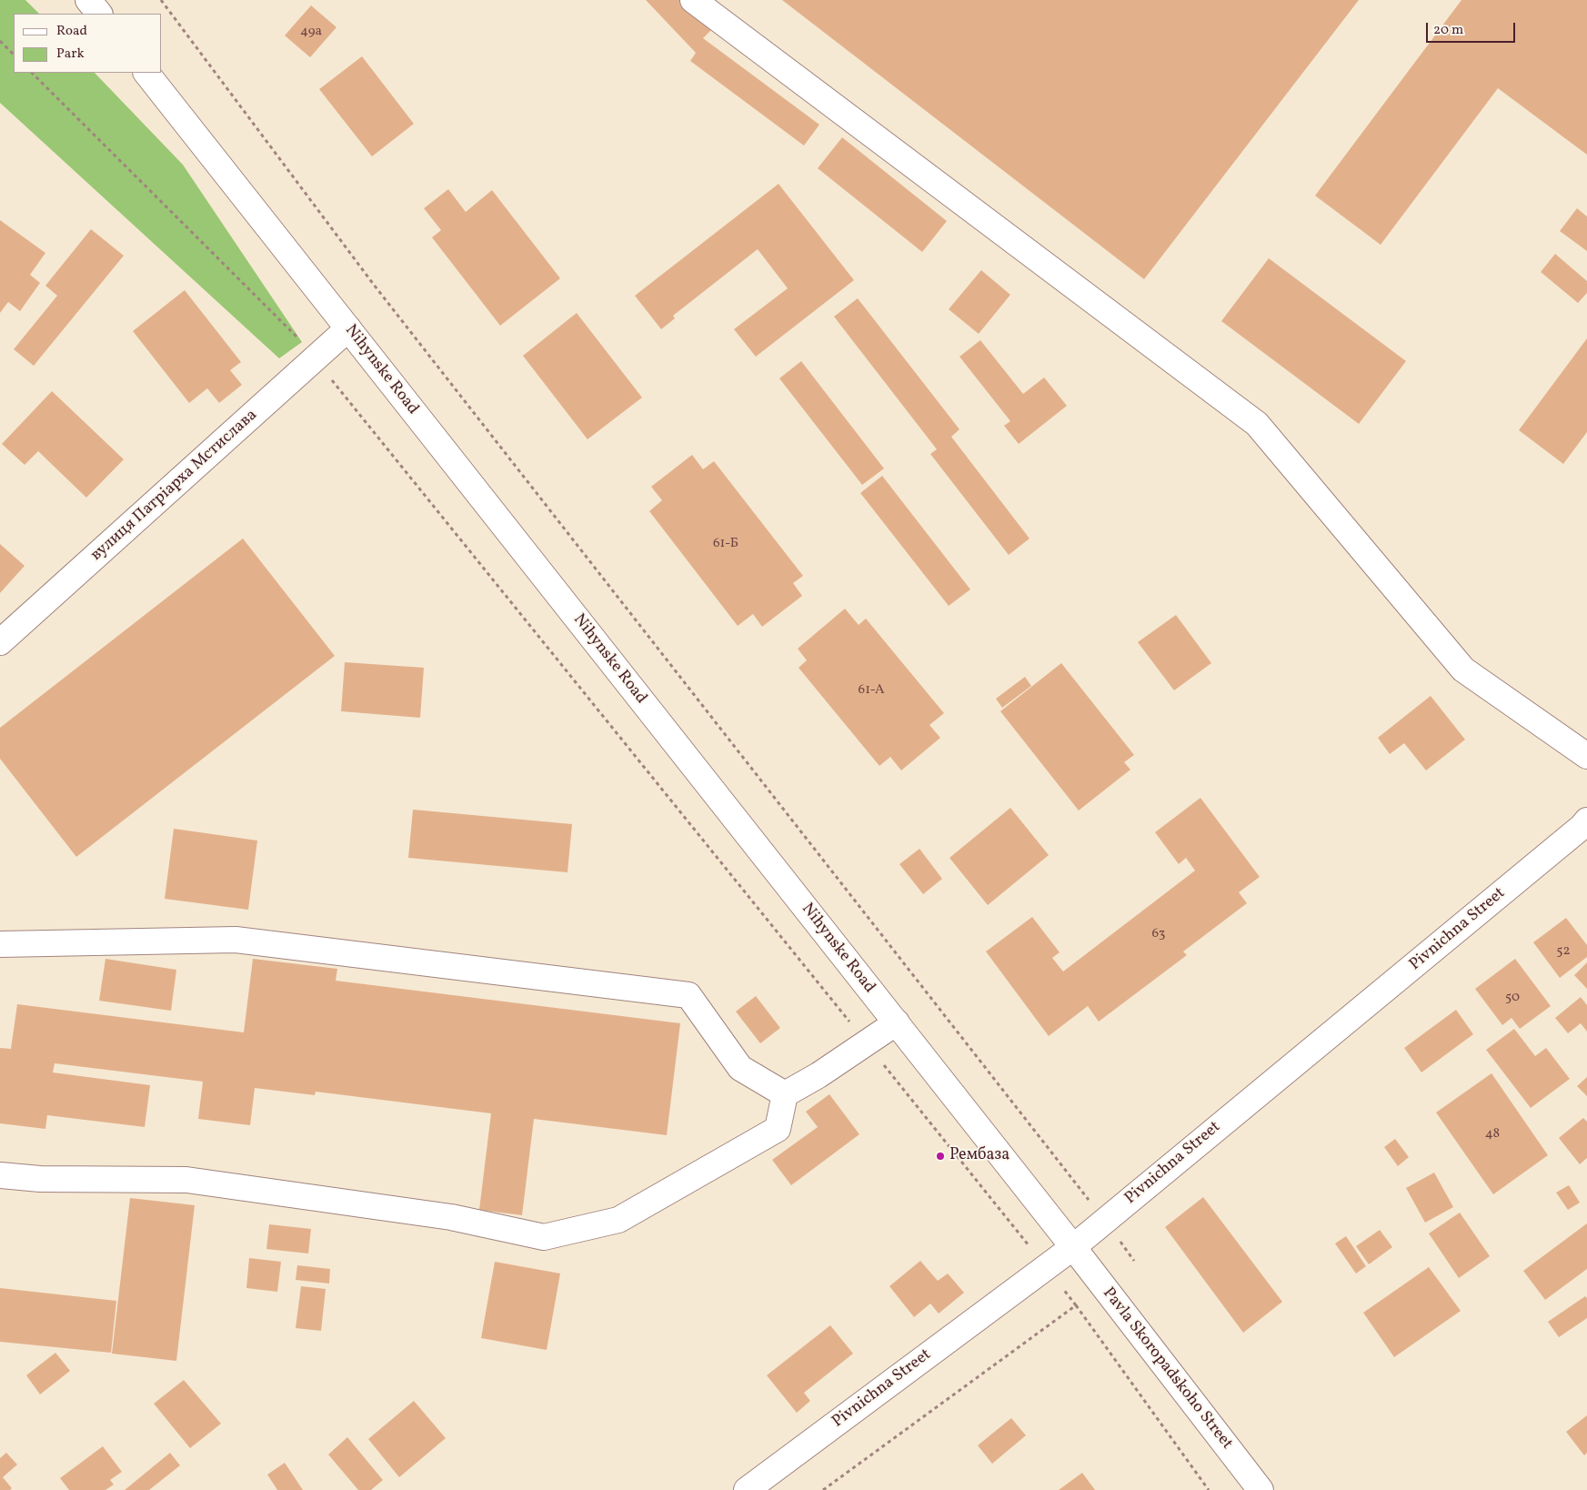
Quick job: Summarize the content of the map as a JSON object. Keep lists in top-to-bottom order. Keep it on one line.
{"streets":{"main road":["Nihynske Road","вулиця Патріарха Мстислава","Pivnichna Street","Pavla Skoropadskoho Street"]},"crossings":[["Nihynske Road","вулиця Патріарха Мстислава"],["Nihynske Road","Pivnichna Street"],["Nihynske Road","Pavla Skoropadskoho Street"],["Pivnichna Street","Pavla Skoropadskoho Street"]],"places":["Рембаза"],"house_numbers":["49а","61-Б","61-А","63","52","50","48"],"legend":["Road","Park"],"scale_bar":"20 m"}
